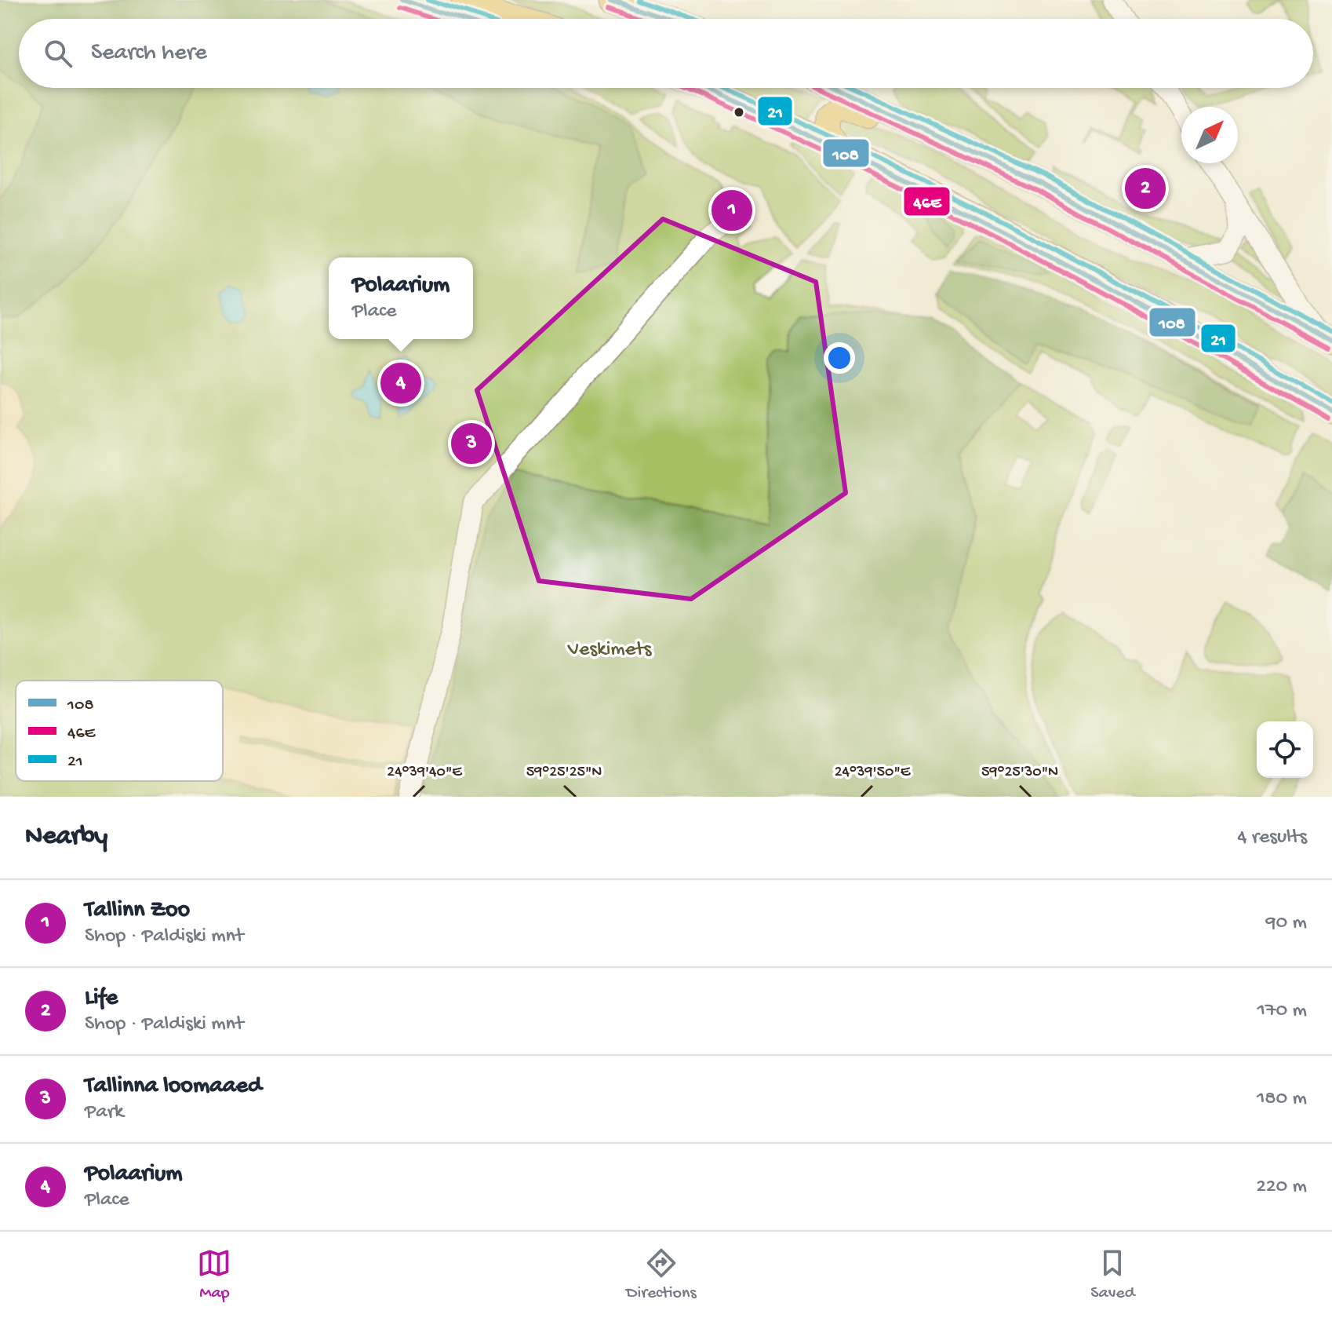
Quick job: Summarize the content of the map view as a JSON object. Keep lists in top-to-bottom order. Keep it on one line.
{"parks":["Veskimets"],"lines":["transit line 108","transit line 21","transit line 46E"],"legend":["108","46E","21"],"north":"top right","page":{"search":"Search here","pins":["2","1","4","3"],"popup":["Polaarium","Place"],"heading":["Nearby","4 results"],"list":[{"mark":"1","name":"Tallinn Zoo","note":"Shop · Paldiski mnt","value":"90 m"},{"mark":"2","name":"Life","note":"Shop · Paldiski mnt","value":"170 m"},{"mark":"3","name":"Tallinna loomaaed","note":"Park","value":"180 m"},{"mark":"4","name":"Polaarium","note":"Place","value":"220 m"}],"nav":["Map","Directions","Saved"]},"coordinates":["24°39'40\"E","24°39'50\"E","59°25'25\"N","59°25'30\"N"]}
